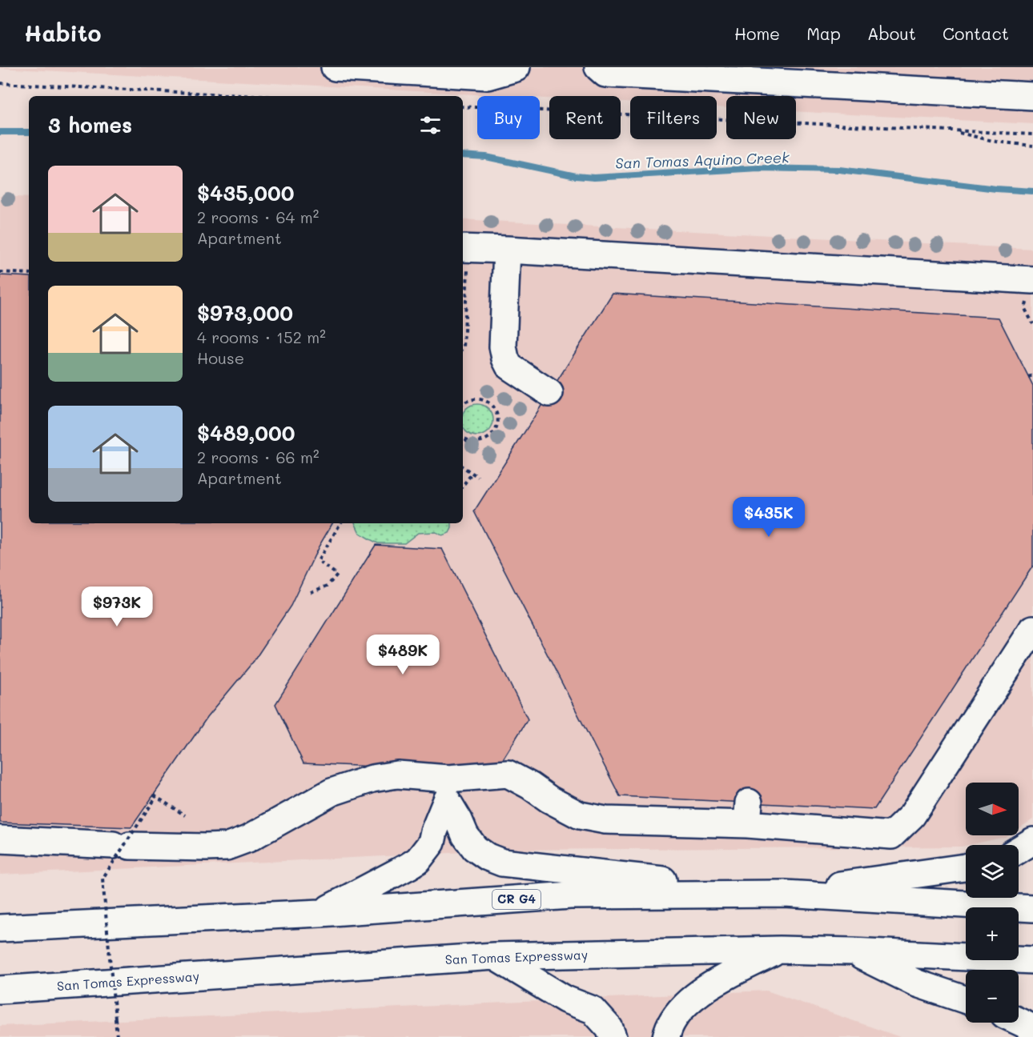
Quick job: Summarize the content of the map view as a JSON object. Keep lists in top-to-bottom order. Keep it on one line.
{"streets":{"main road":["CR G4","San Tomas Expressway"]},"water":["San Tomas Aquino Creek"],"north":"right","page":{"header":"Habito","nav":["Home","Map","About","Contact"],"chip":["Buy","Rent","Filters","New"],"heading":"3 homes","list":[{"name":"$435,000","note":"2 rooms · 64 m² · Apartment"},{"name":"$973,000","note":"4 rooms · 152 m² · House"},{"name":"$489,000","note":"2 rooms · 66 m² · Apartment"}],"price":["$435K","$973K","$489K"],"map_buttons":["+","−"]}}
